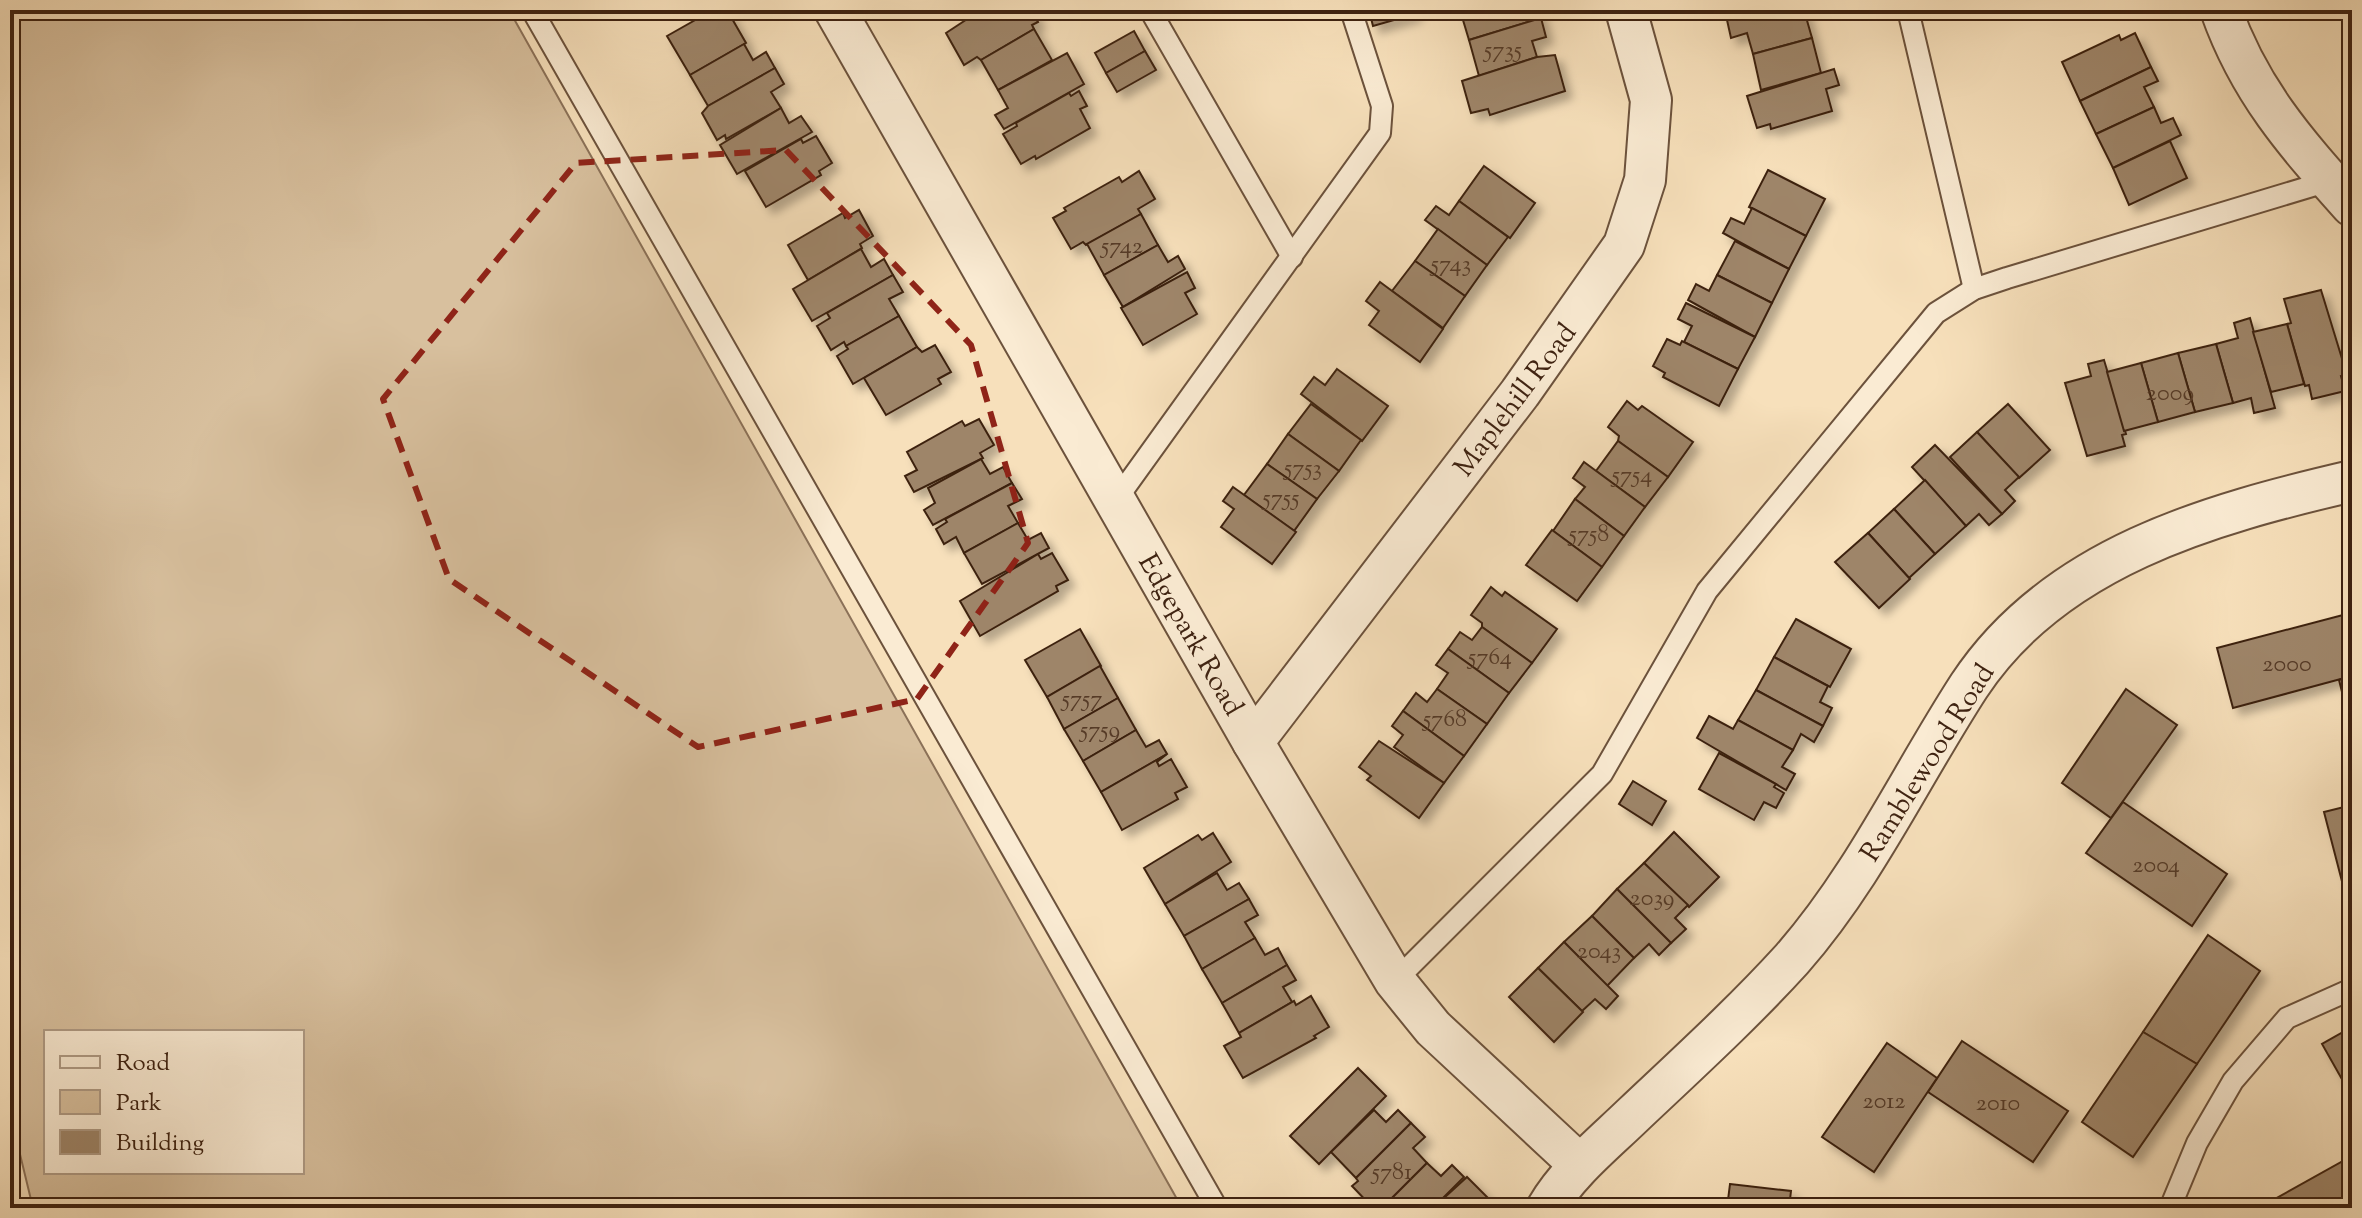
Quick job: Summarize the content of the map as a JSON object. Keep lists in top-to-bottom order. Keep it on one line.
{"streets":{"street":["Maplehill Road","Edgepark Road","Ramblewood Road"]},"crossings":[["Maplehill Road","Edgepark Road"],["Edgepark Road","Ramblewood Road"]],"house_numbers":["5735","5742","5743","2009","5753","5754","5755","5758","5764","2000","5757","5768","5759","2004","2039","2043","2012","2010","5781"],"legend":["Road","Park","Building"]}
